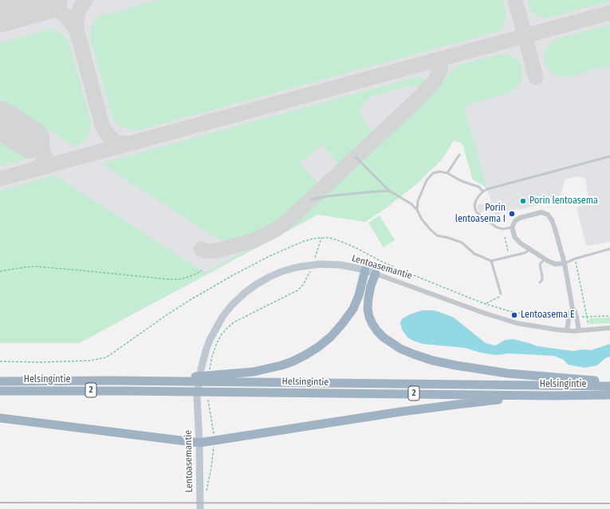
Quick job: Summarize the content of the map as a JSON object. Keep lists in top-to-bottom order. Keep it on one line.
{"streets":{"highway":["Helsingintie","2"],"main road":["Lentoasemantie"]},"places":["Porin lentoasema","Porin lentoasema I","Lentoasema E"]}
